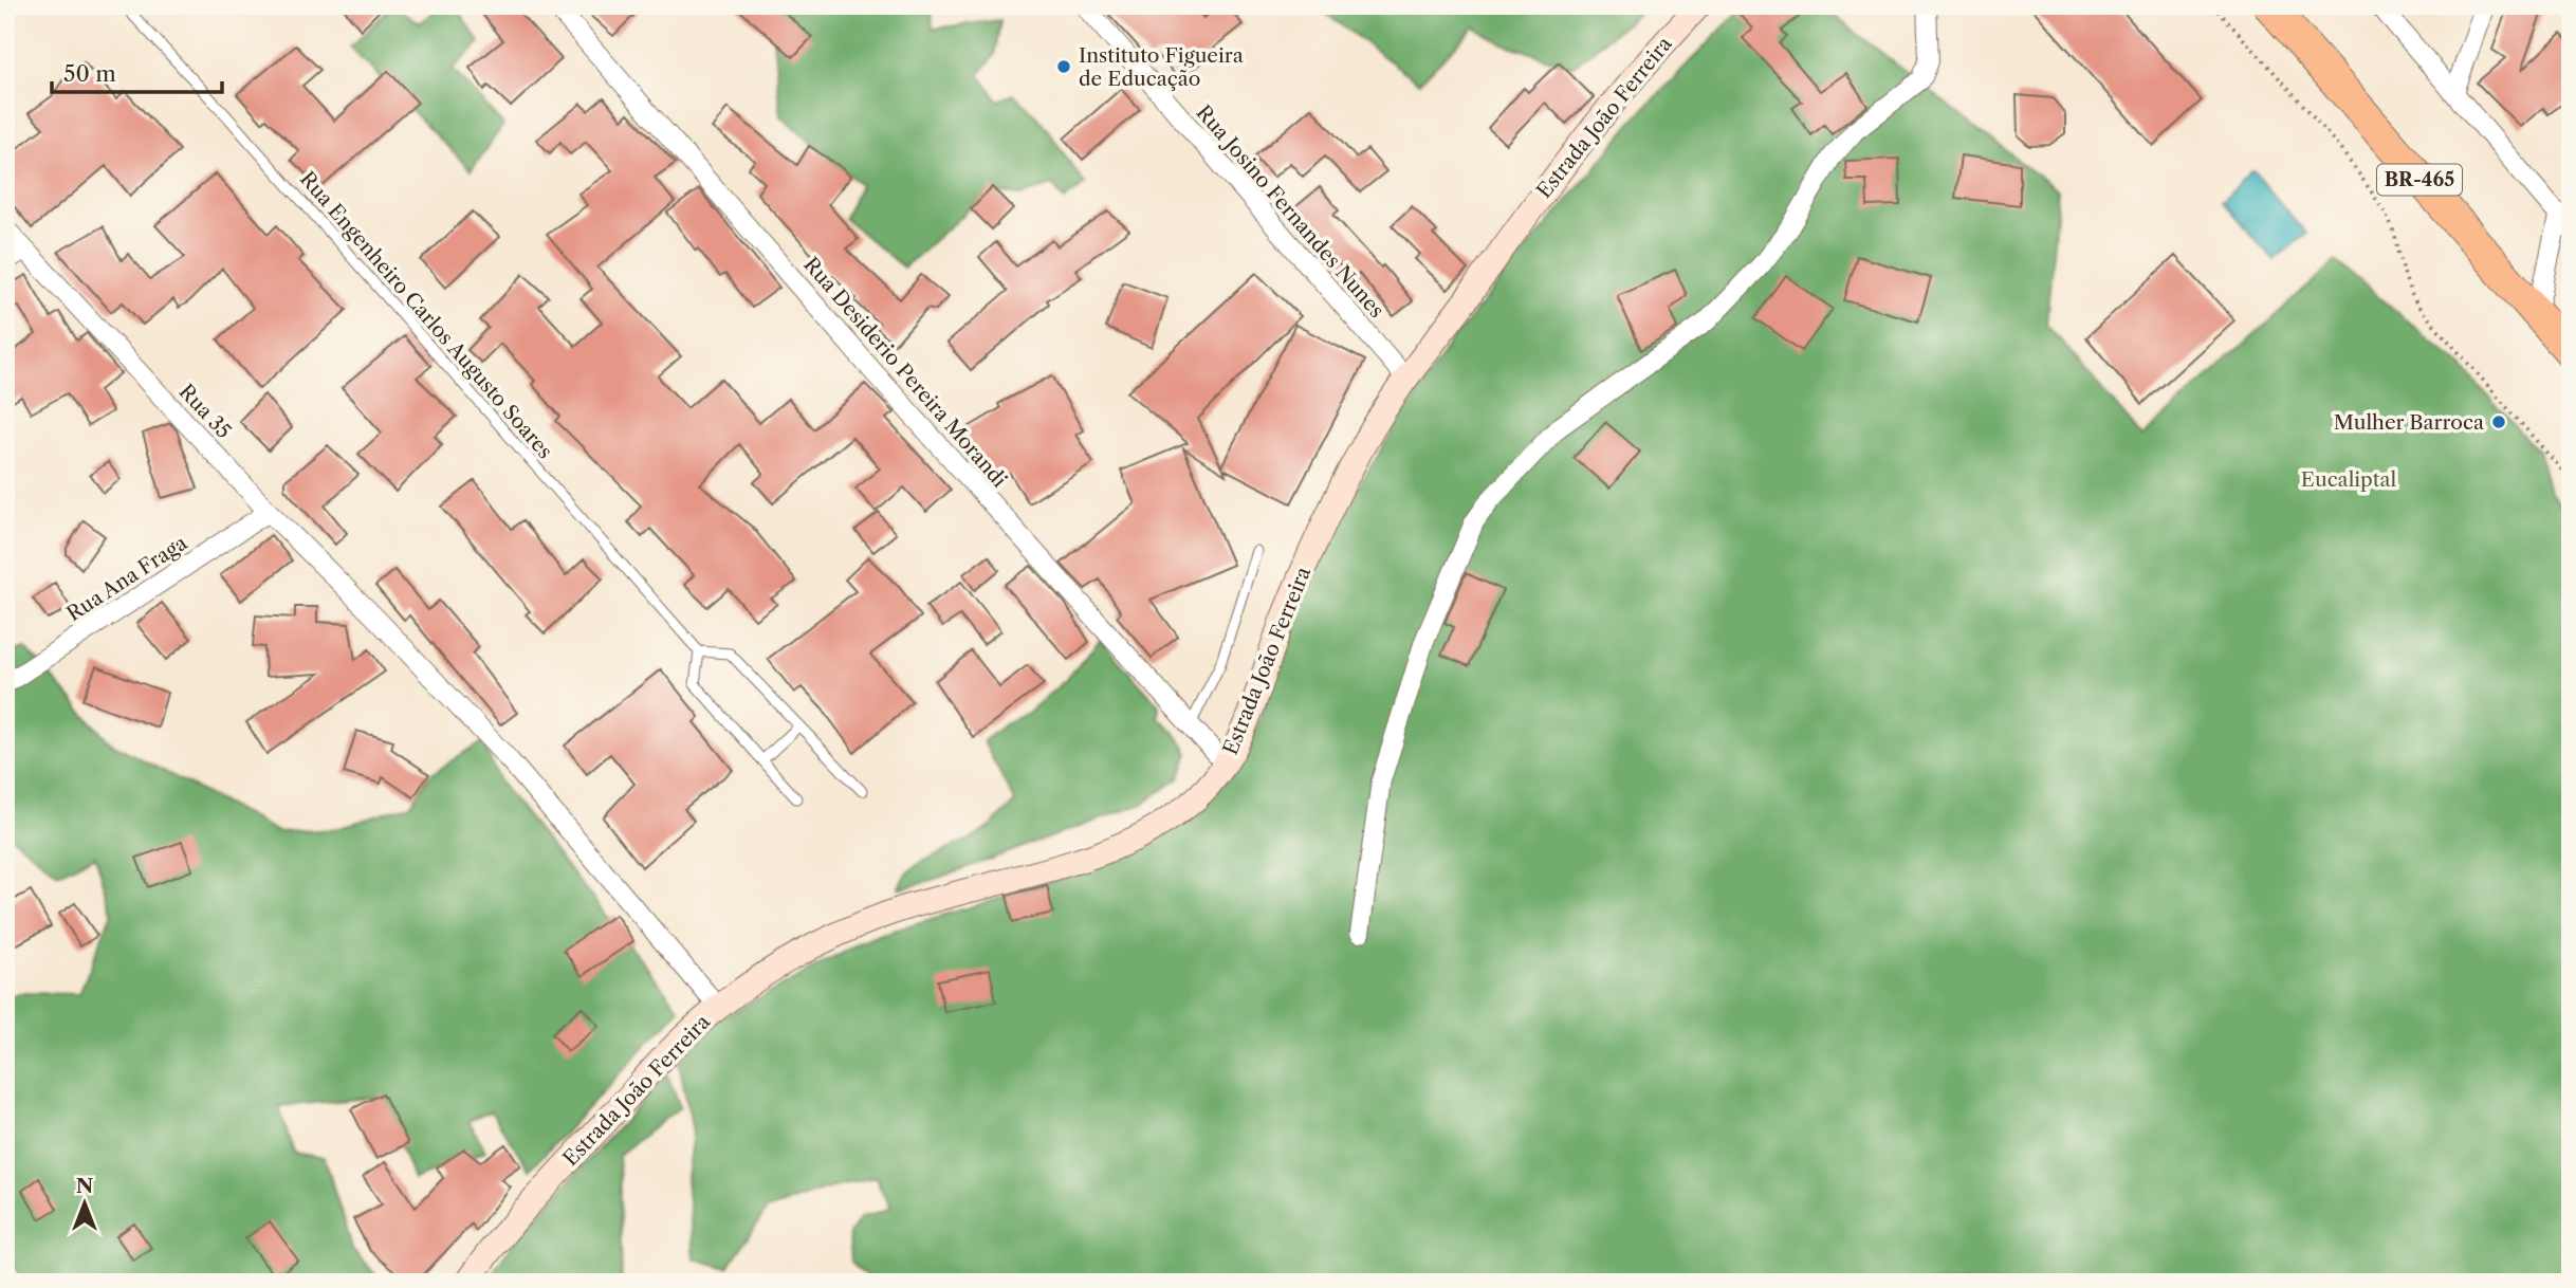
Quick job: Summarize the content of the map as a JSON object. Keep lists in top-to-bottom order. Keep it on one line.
{"streets":{"highway":["BR-465"],"street":["Estrada João Ferreira","Rua Josino Fernandes Nunes","Rua Desiderio Pereira Morandi","Rua 35","Rua Ana Fraga"],"lane":["Rua Engenheiro Carlos Augusto Soares"]},"crossings":[["Estrada João Ferreira","Rua Josino Fernandes Nunes"],["Estrada João Ferreira","Rua Desiderio Pereira Morandi"],["Estrada João Ferreira","Rua 35"],["Rua 35","Rua Ana Fraga"]],"parks":["Eucaliptal"],"places":["Instituto Figueira de Educação","Mulher Barroca"],"scale_bar":"50 m","north":"top"}
